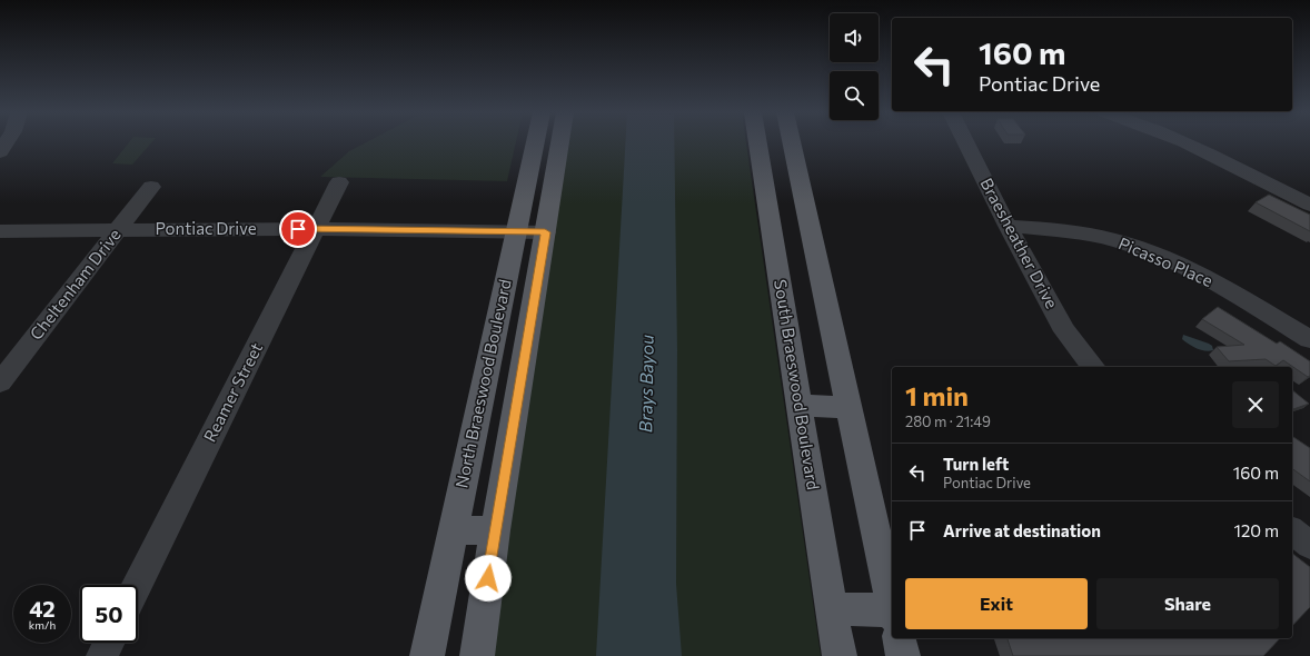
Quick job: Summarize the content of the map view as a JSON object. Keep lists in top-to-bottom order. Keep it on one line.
{"streets":{"main road":["North Braeswood Boulevard","South Braeswood Boulevard"],"street":["Pontiac Drive","Braesheather Drive","Picasso Place","Cheltenham Drive","Reamer Street"]},"crossings":[["Pontiac Drive","Cheltenham Drive"],["Pontiac Drive","North Braeswood Boulevard"],["Pontiac Drive","Reamer Street"],["Braesheather Drive","Picasso Place"]],"water":["Brays Bayou"],"page":{"turn":["160 m","Pontiac Drive"],"heading":["1 min","280 m · 21:49"],"list":[{"name":"Turn left","note":"Pontiac Drive","value":"160 m"},{"name":"Arrive at destination","value":"120 m"}],"buttons":["Exit","Share"],"speed":"42 km/h","limit":"50"}}
